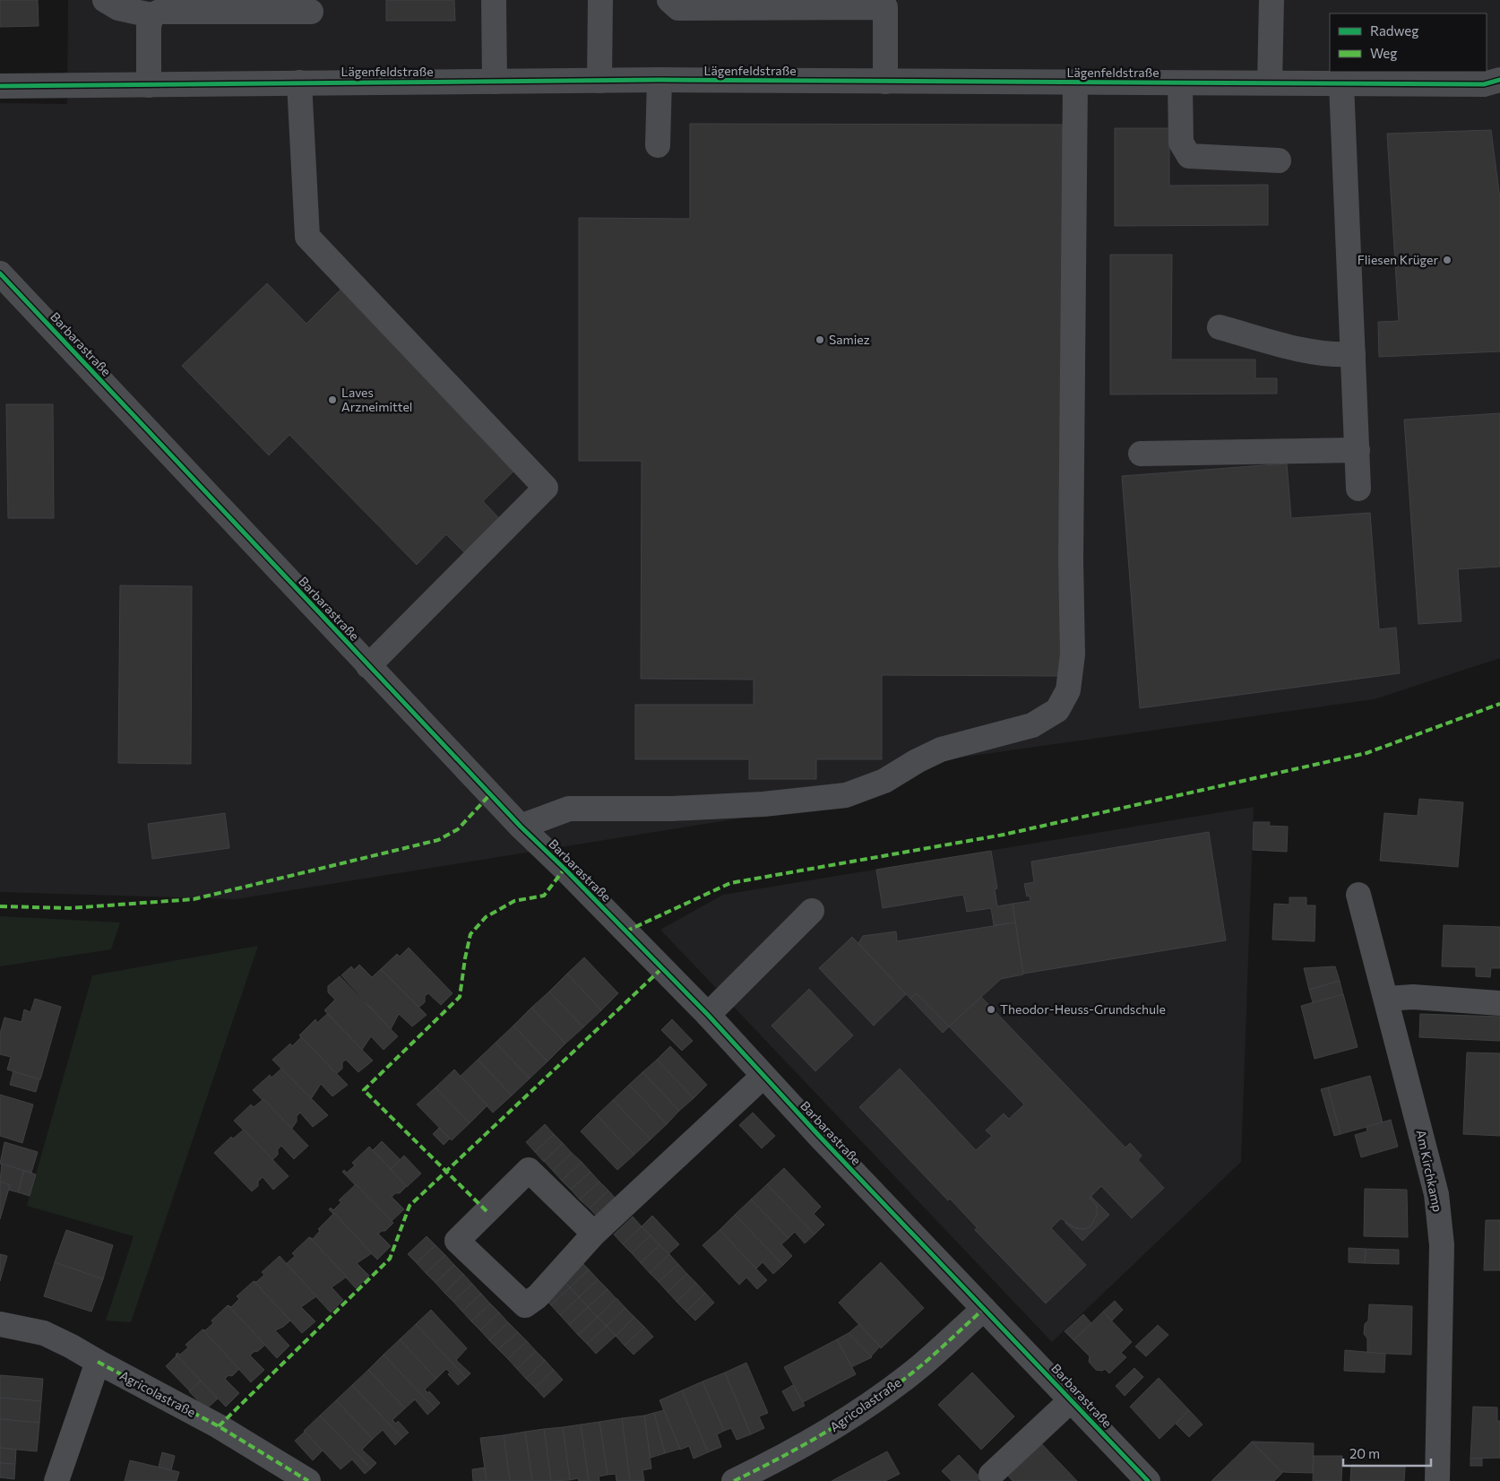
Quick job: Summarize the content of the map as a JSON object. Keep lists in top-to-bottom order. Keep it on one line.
{"streets":{"street":["Lägenfeldstraße","Barbarastraße","Am Kirchkamp","Agricolastraße"]},"crossings":[["Barbarastraße","Agricolastraße"]],"places":["Fliesen Krüger","Samiez","Laves Arzneimittel","Theodor-Heuss-Grundschule"],"legend":["Radweg","Weg"],"scale_bar":"20 m"}
